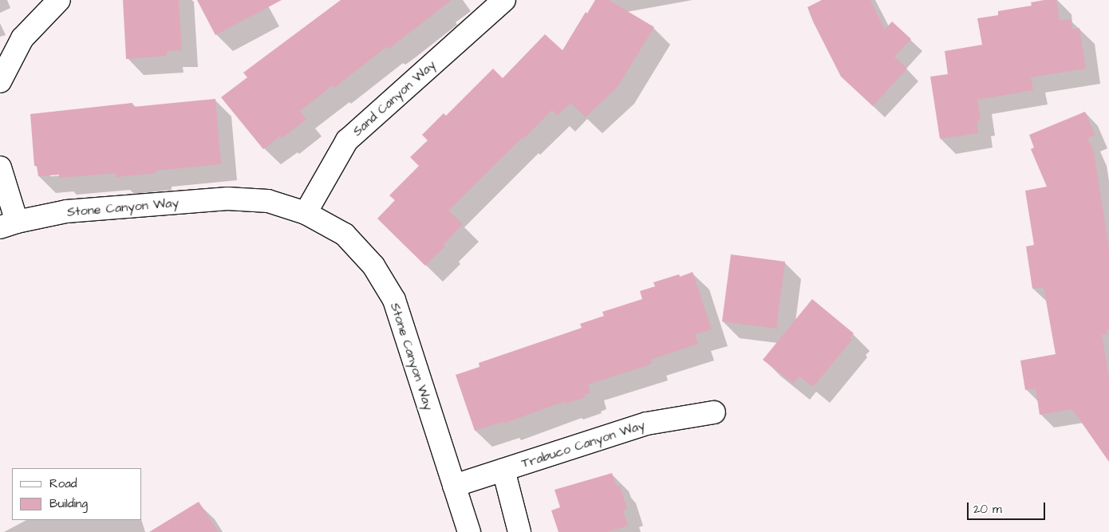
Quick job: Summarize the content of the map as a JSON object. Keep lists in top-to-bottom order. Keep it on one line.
{"streets":{"street":["Sand Canyon Way","Stone Canyon Way","Trabuco Canyon Way"]},"crossings":[["Sand Canyon Way","Stone Canyon Way"],["Stone Canyon Way","Trabuco Canyon Way"]],"legend":["Road","Building"],"scale_bar":"20 m"}
